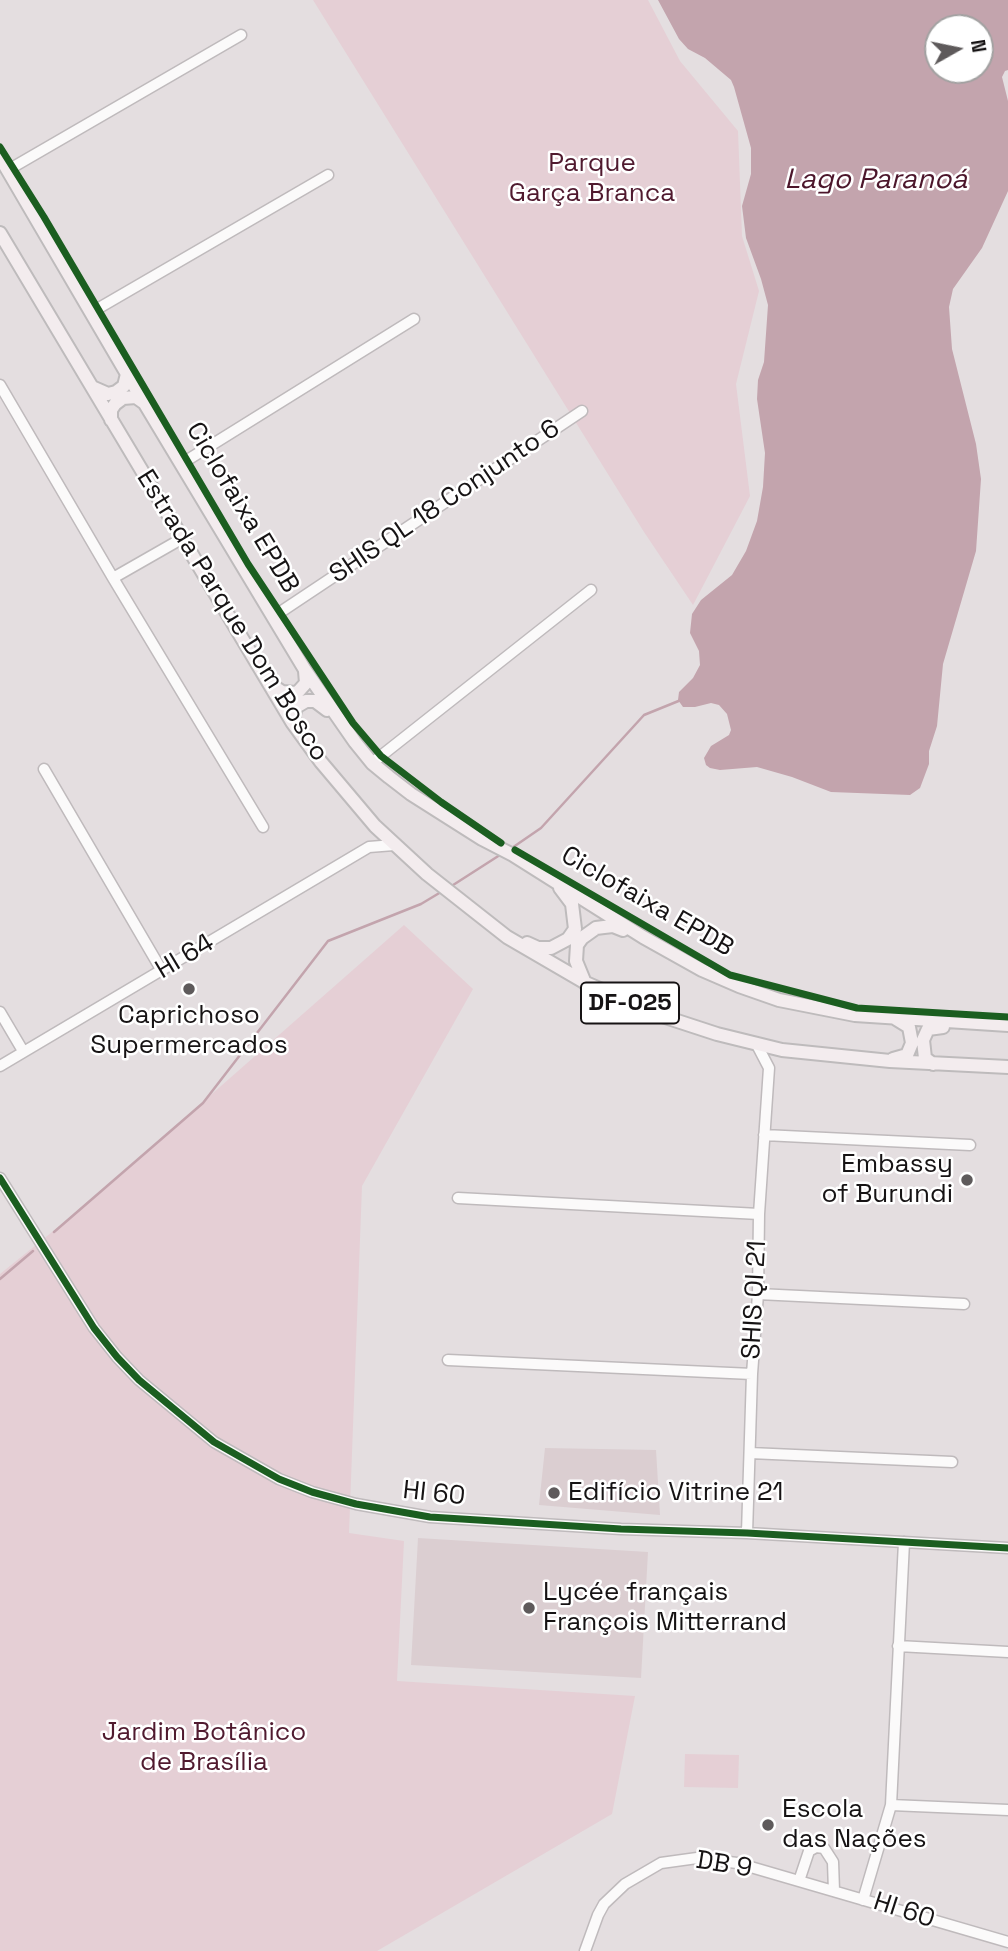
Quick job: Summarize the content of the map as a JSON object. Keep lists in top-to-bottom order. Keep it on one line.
{"streets":{"main road":["Estrada Parque Dom Bosco","DF-025"],"street":["SHIS QL 18 Conjunto 6","HI 64","SHIS QI 21","HI 60","DB 9"],"cycle path":["Ciclofaixa EPDB"]},"crossings":[["SHIS QL 18 Conjunto 6","Estrada Parque Dom Bosco"],["Estrada Parque Dom Bosco","HI 64"],["SHIS QI 21","HI 60"],["HI 60","DB 9"]],"water":["Lago Paranoá"],"parks":["Parque Garça Branca","Jardim Botânico de Brasília"],"places":["Caprichoso Supermercados","Embassy of Burundi","Edifício Vitrine 21","Lycée français François Mitterrand","Escola das Nações"],"north":"right"}
